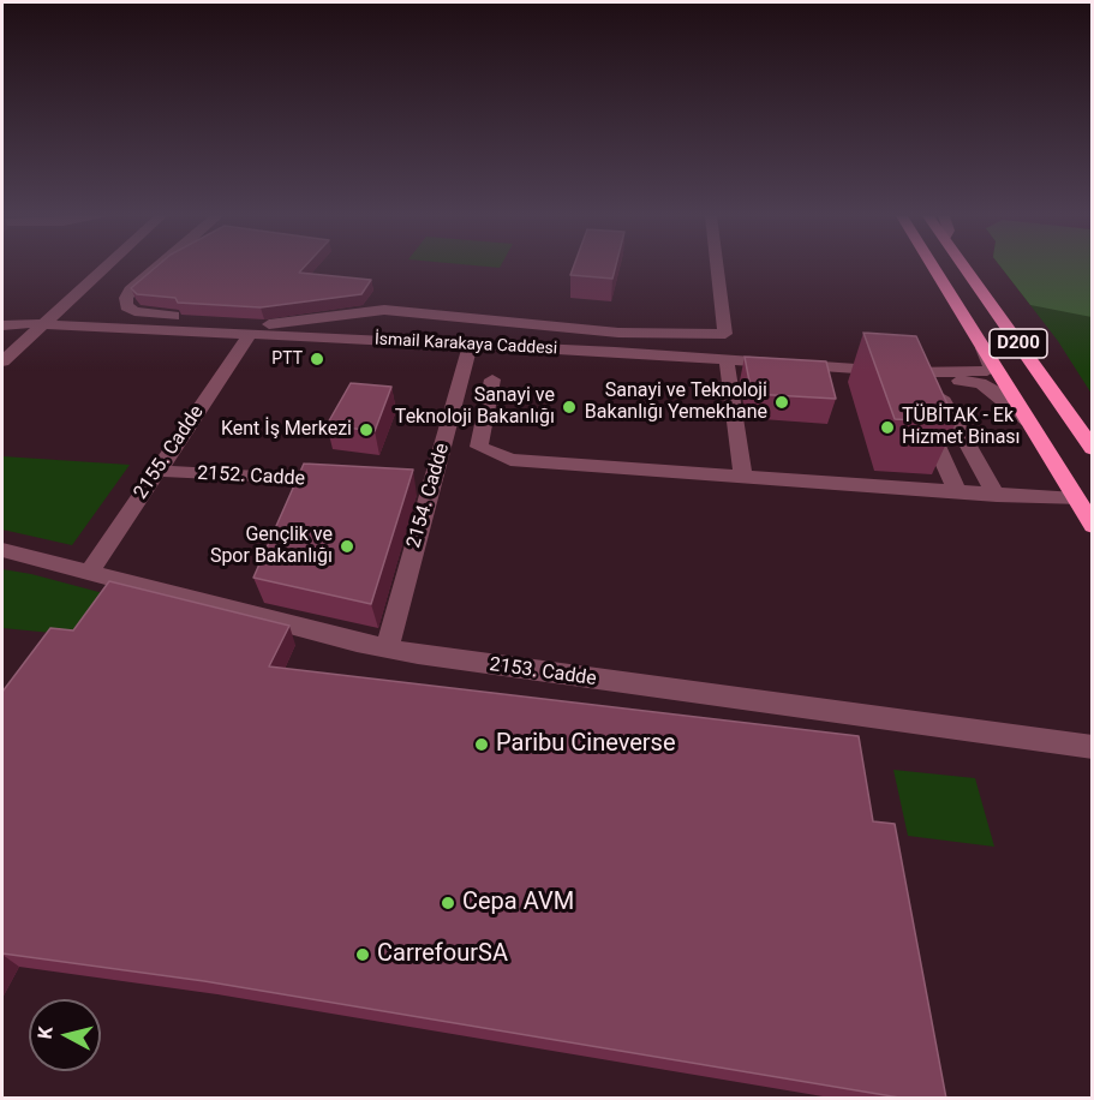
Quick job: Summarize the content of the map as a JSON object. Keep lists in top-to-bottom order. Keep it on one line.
{"streets":{"highway":["D200"],"street":["İsmail Karakaya Caddesi","2155. Cadde","2152. Cadde","2154. Cadde","2153. Cadde"]},"crossings":[["D200","İsmail Karakaya Caddesi"],["İsmail Karakaya Caddesi","2155. Cadde"],["İsmail Karakaya Caddesi","2154. Cadde"],["2155. Cadde","2152. Cadde"],["2155. Cadde","2153. Cadde"],["2154. Cadde","2153. Cadde"]],"places":["PTT","Sanayi ve Teknoloji Bakanlığı Yemekhane","Sanayi ve Teknoloji Bakanlığı","TÜBİTAK - Ek Hizmet Binası","Kent İş Merkezi","Gençlik ve Spor Bakanlığı","Paribu Cineverse","Cepa AVM","CarrefourSA"],"north":"left"}
